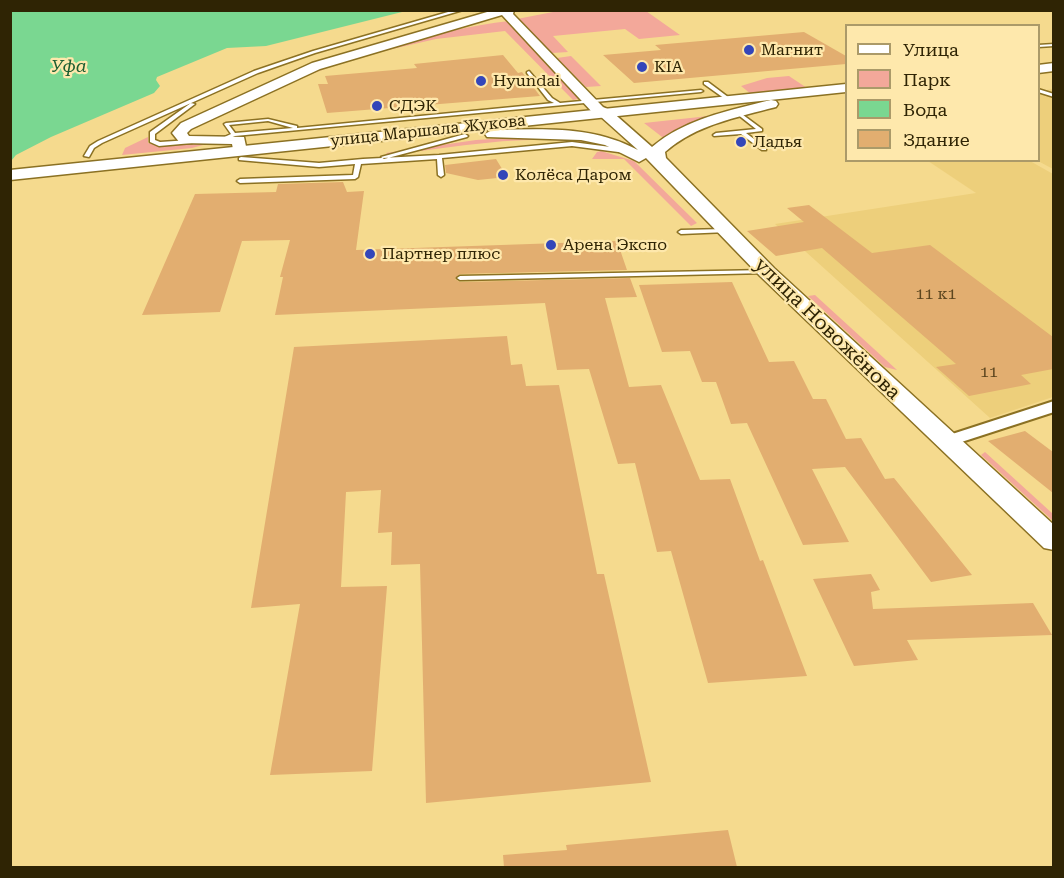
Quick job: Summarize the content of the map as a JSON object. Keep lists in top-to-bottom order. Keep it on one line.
{"streets":{"main road":["улица Маршала Жукова"],"street":["улица Новожёнова"]},"crossings":[["улица Маршала Жукова","улица Новожёнова"]],"water":["Уфа"],"places":["Магнит","KIA","Hyundai","СДЭК","Ладья","Колёса Даром","Арена Экспо","Партнер плюс"],"house_numbers":["11 к1","11"],"legend":["Улица","Парк","Вода","Здание"]}
